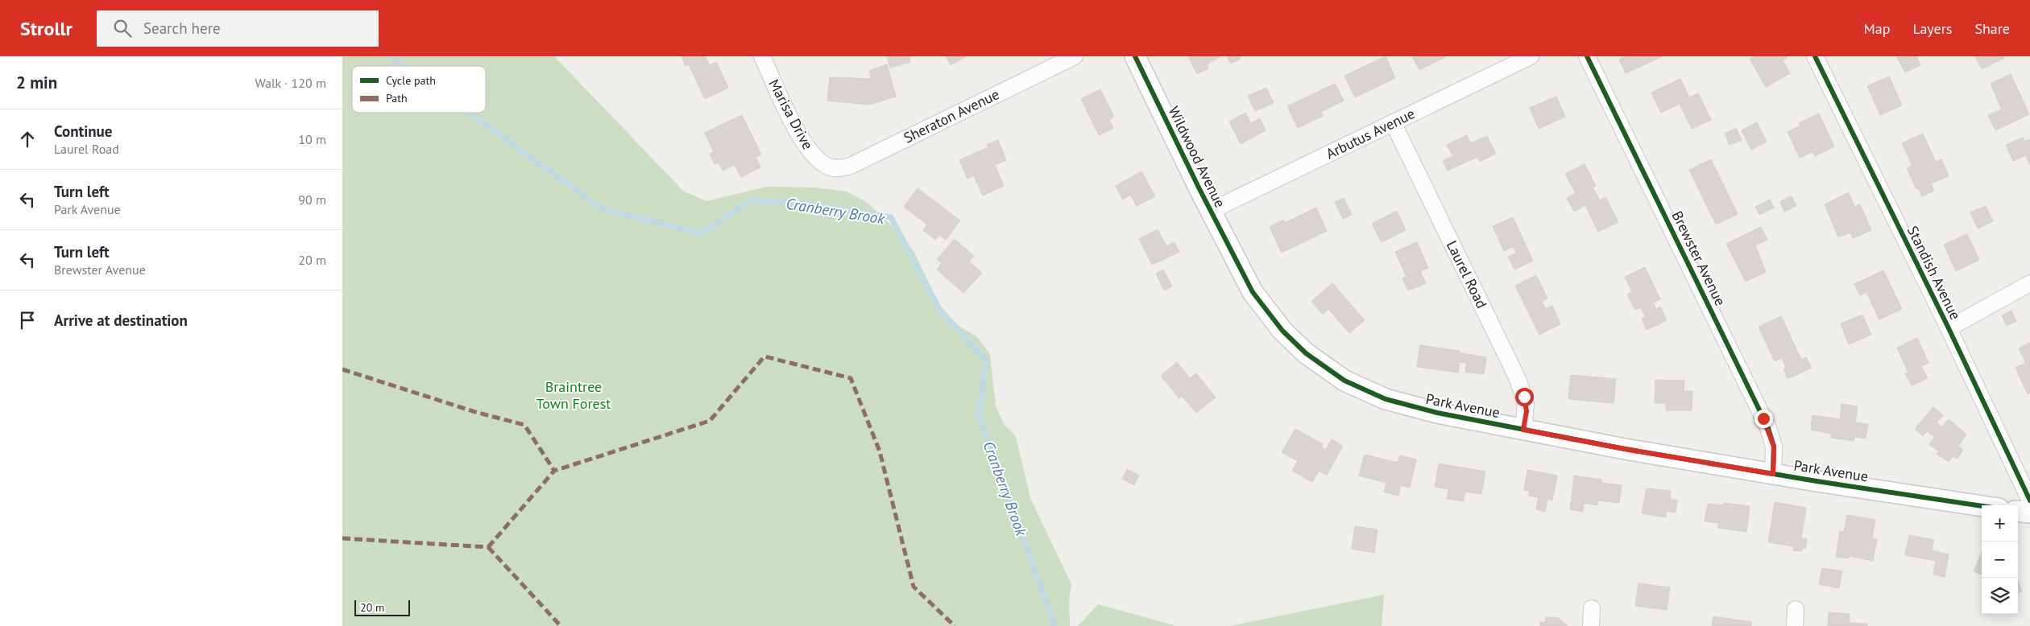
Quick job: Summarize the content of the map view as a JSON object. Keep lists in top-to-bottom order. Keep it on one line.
{"streets":{"street":["Marisa Drive","Sheraton Avenue","Arbutus Avenue","Wildwood Avenue","Brewster Avenue","Standish Avenue","Laurel Road","Park Avenue"]},"crossings":[["Marisa Drive","Sheraton Avenue"],["Arbutus Avenue","Wildwood Avenue"],["Arbutus Avenue","Laurel Road"],["Wildwood Avenue","Park Avenue"],["Brewster Avenue","Park Avenue"],["Laurel Road","Park Avenue"]],"water":["Cranberry Brook"],"parks":["Braintree Town Forest"],"legend":["Cycle path","Path"],"scale_bar":"20 m","page":{"header":"Strollr","search":"Search here","nav":["Map","Layers","Share"],"heading":["2 min","Walk · 120 m"],"list":[["Continue","Laurel Road","10 m"],["Turn left","Park Avenue","90 m"],["Turn left","Brewster Avenue","20 m"],"Arrive at destination"],"map_buttons":["+","−"],"scale":"20 m"}}
